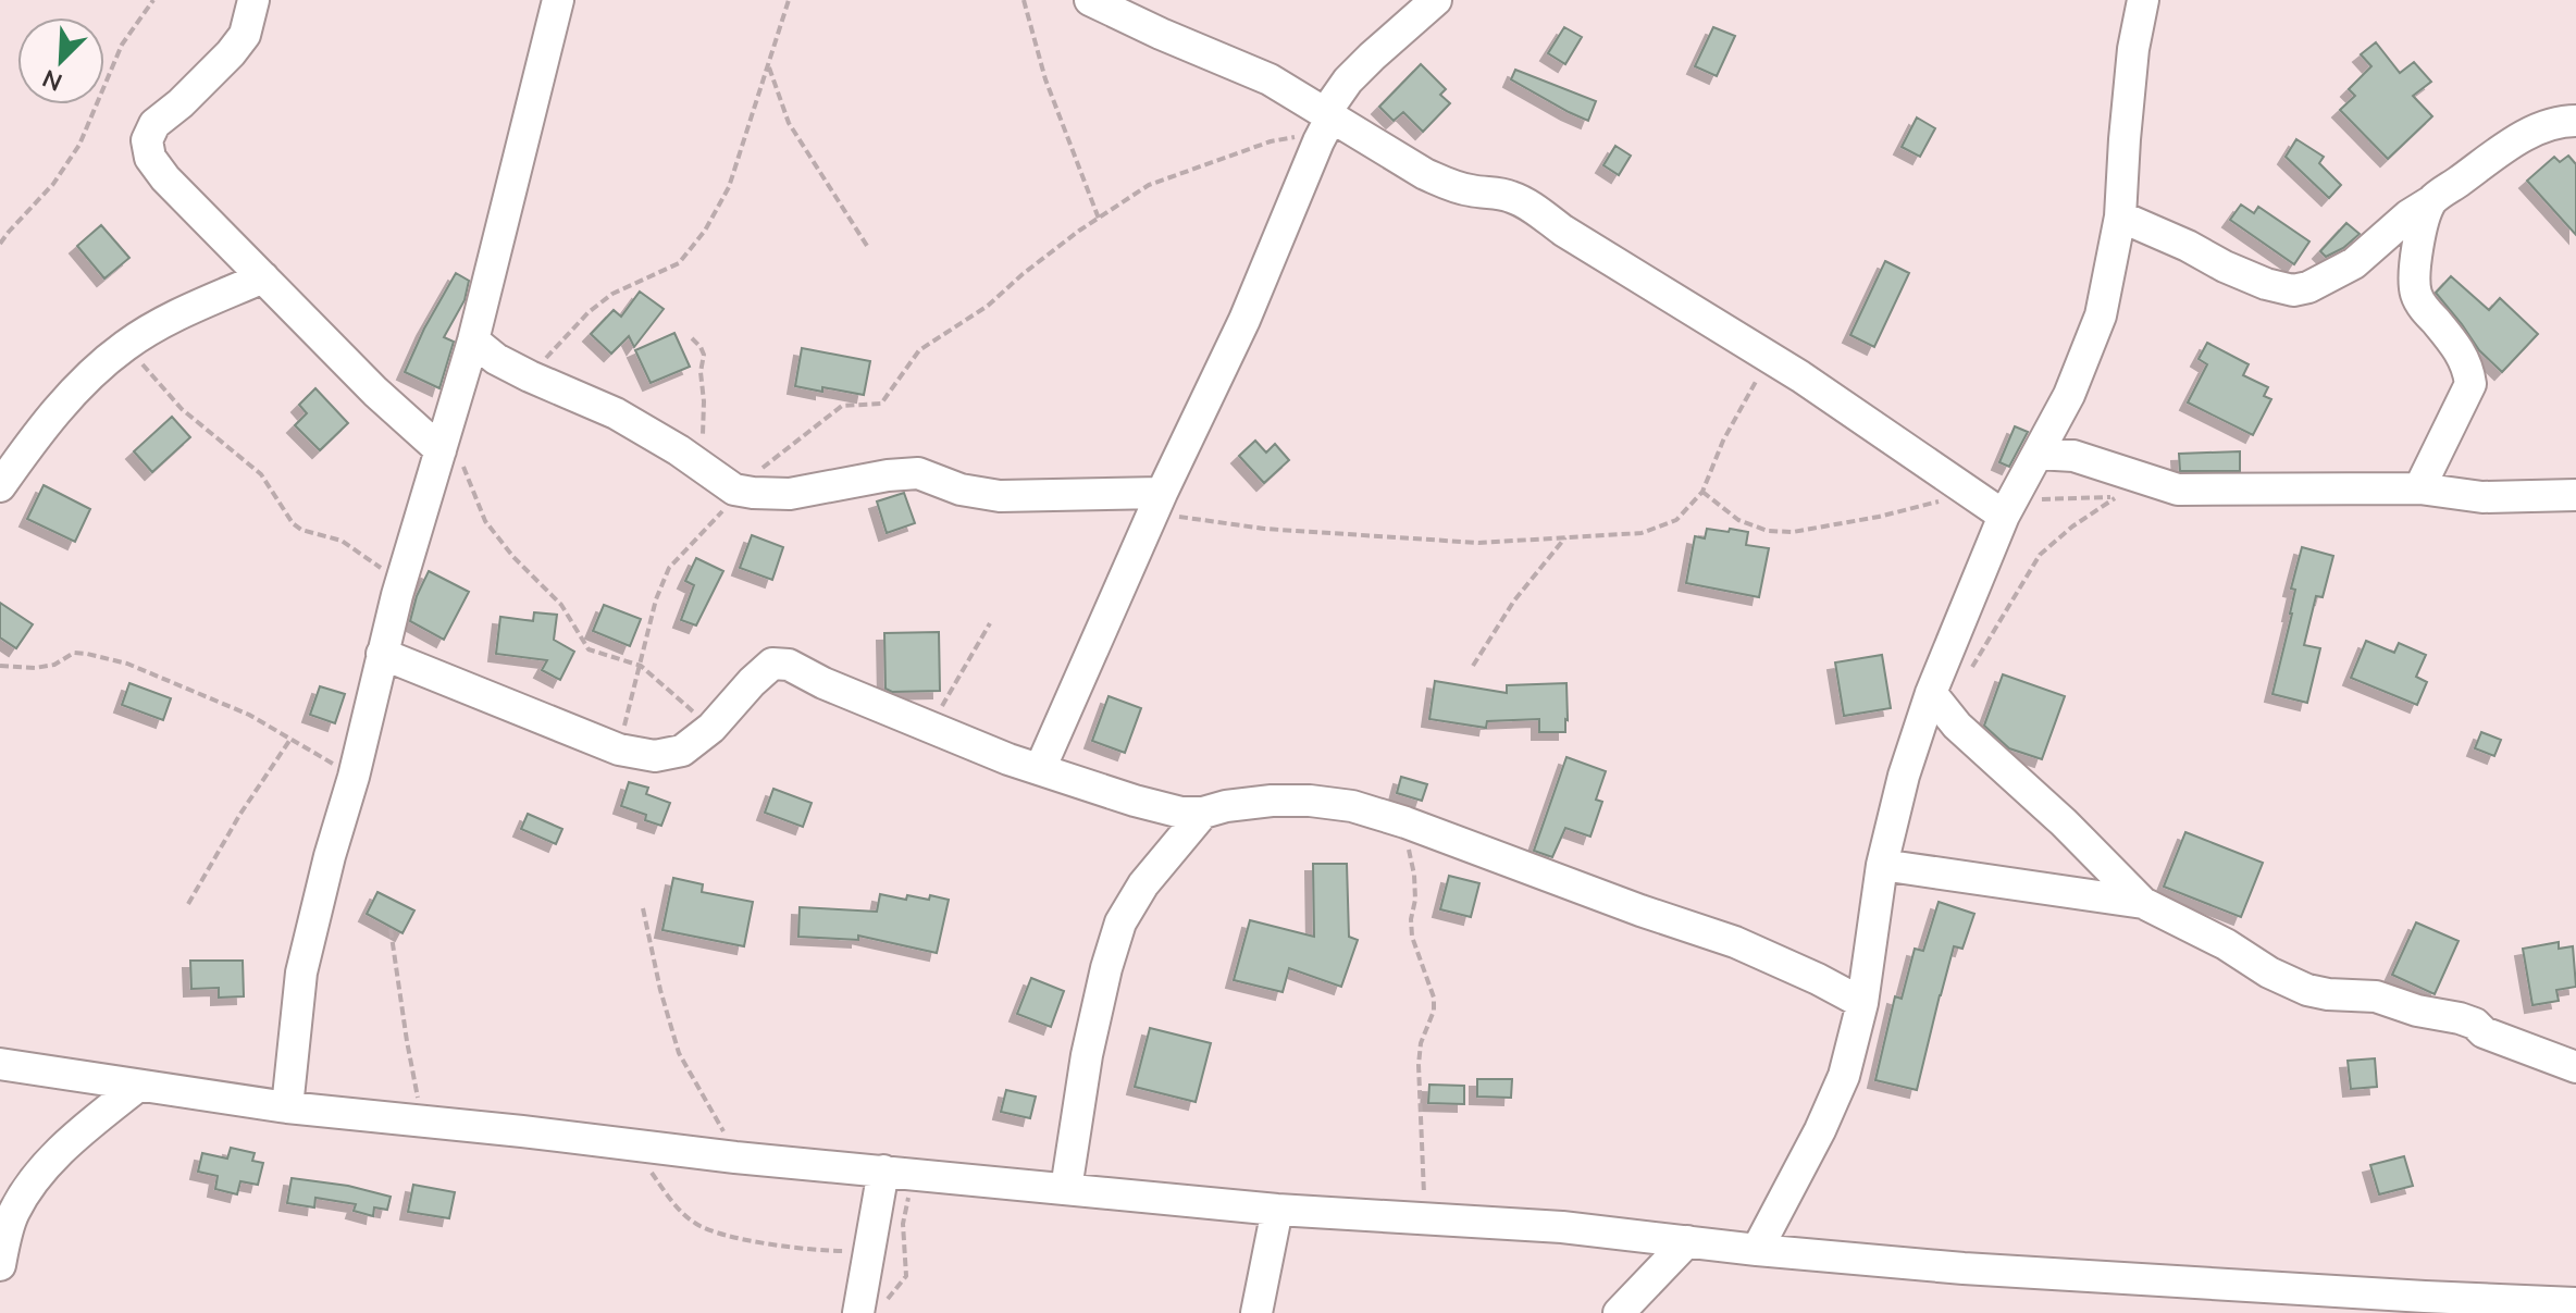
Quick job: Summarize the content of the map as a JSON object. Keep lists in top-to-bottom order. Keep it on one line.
{"north":"bottom left"}
